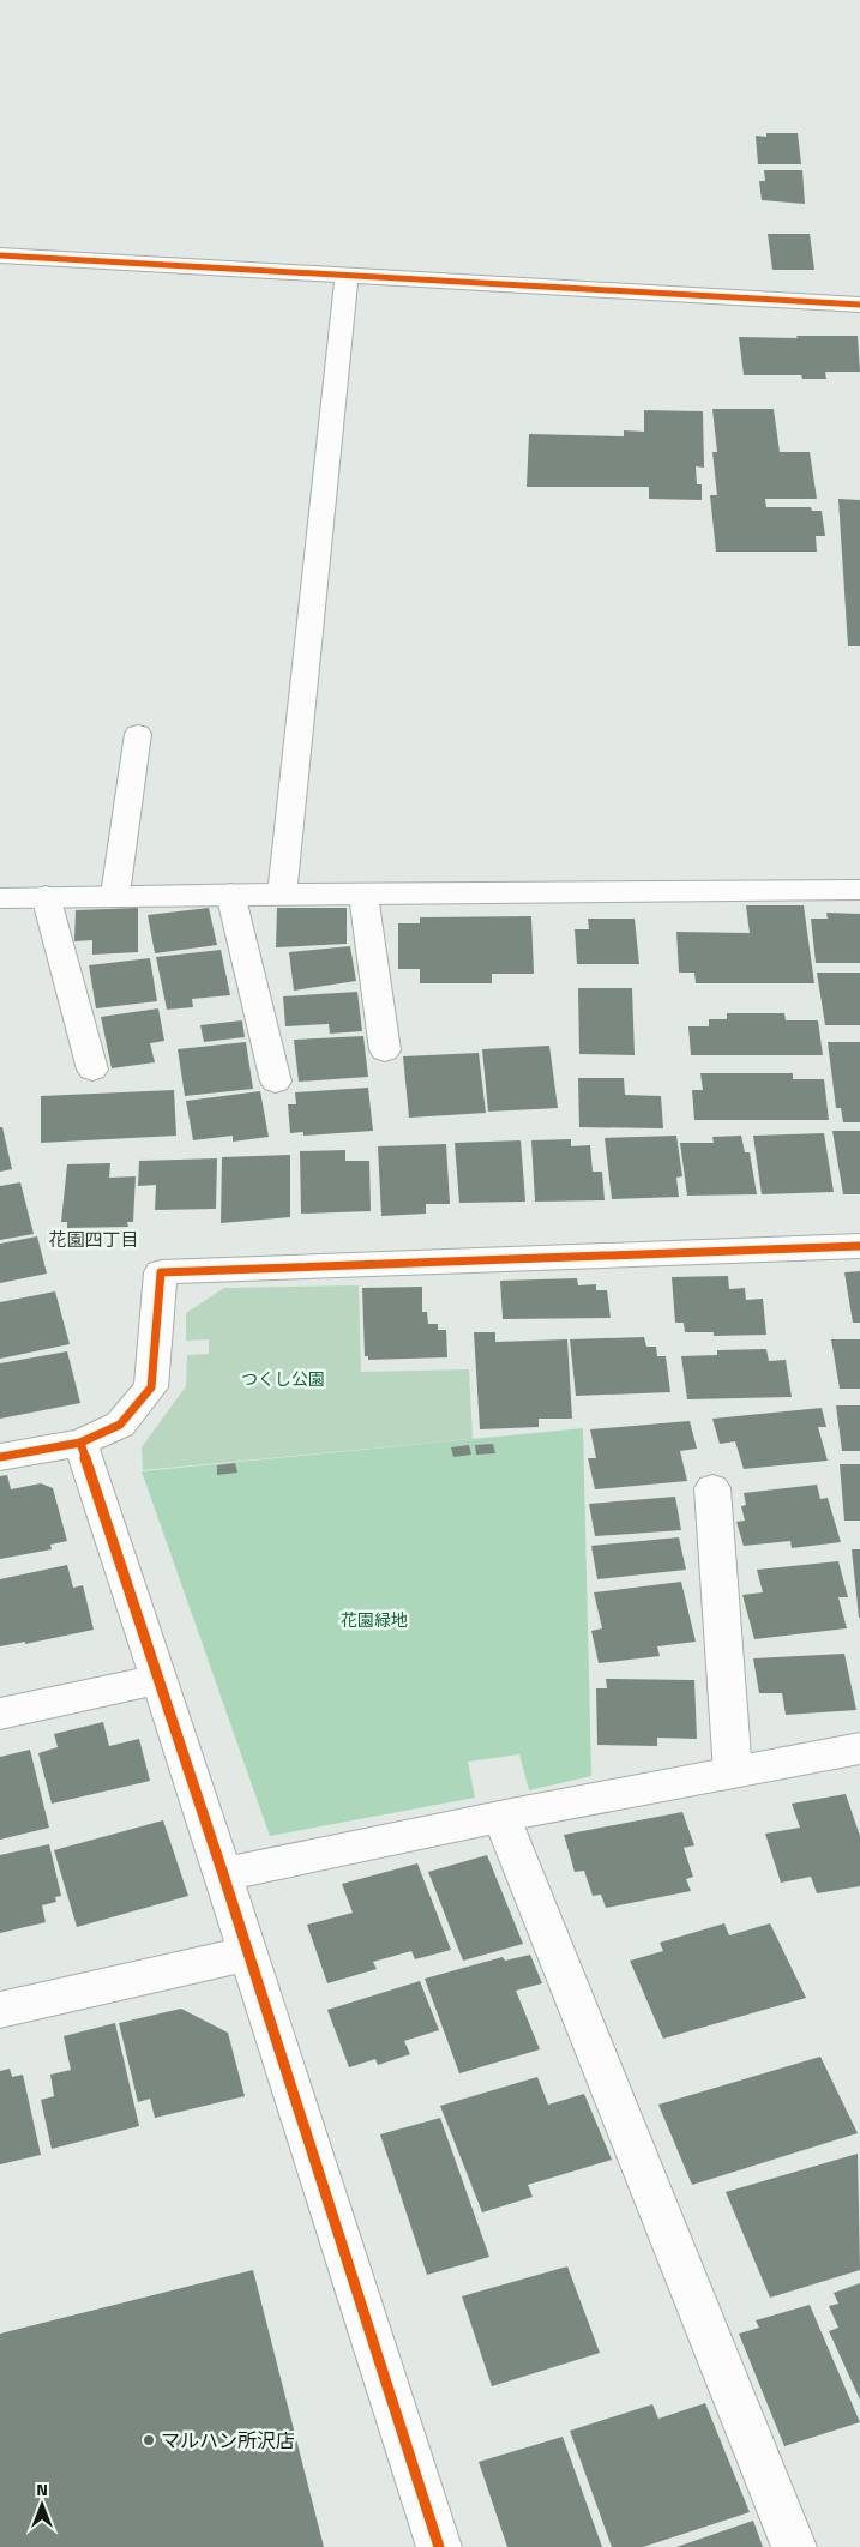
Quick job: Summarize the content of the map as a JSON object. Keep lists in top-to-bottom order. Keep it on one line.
{"districts":["花園四丁目"],"parks":["つくし公園","花園緑地"],"places":["マルハン所沢店"],"north":"top"}
